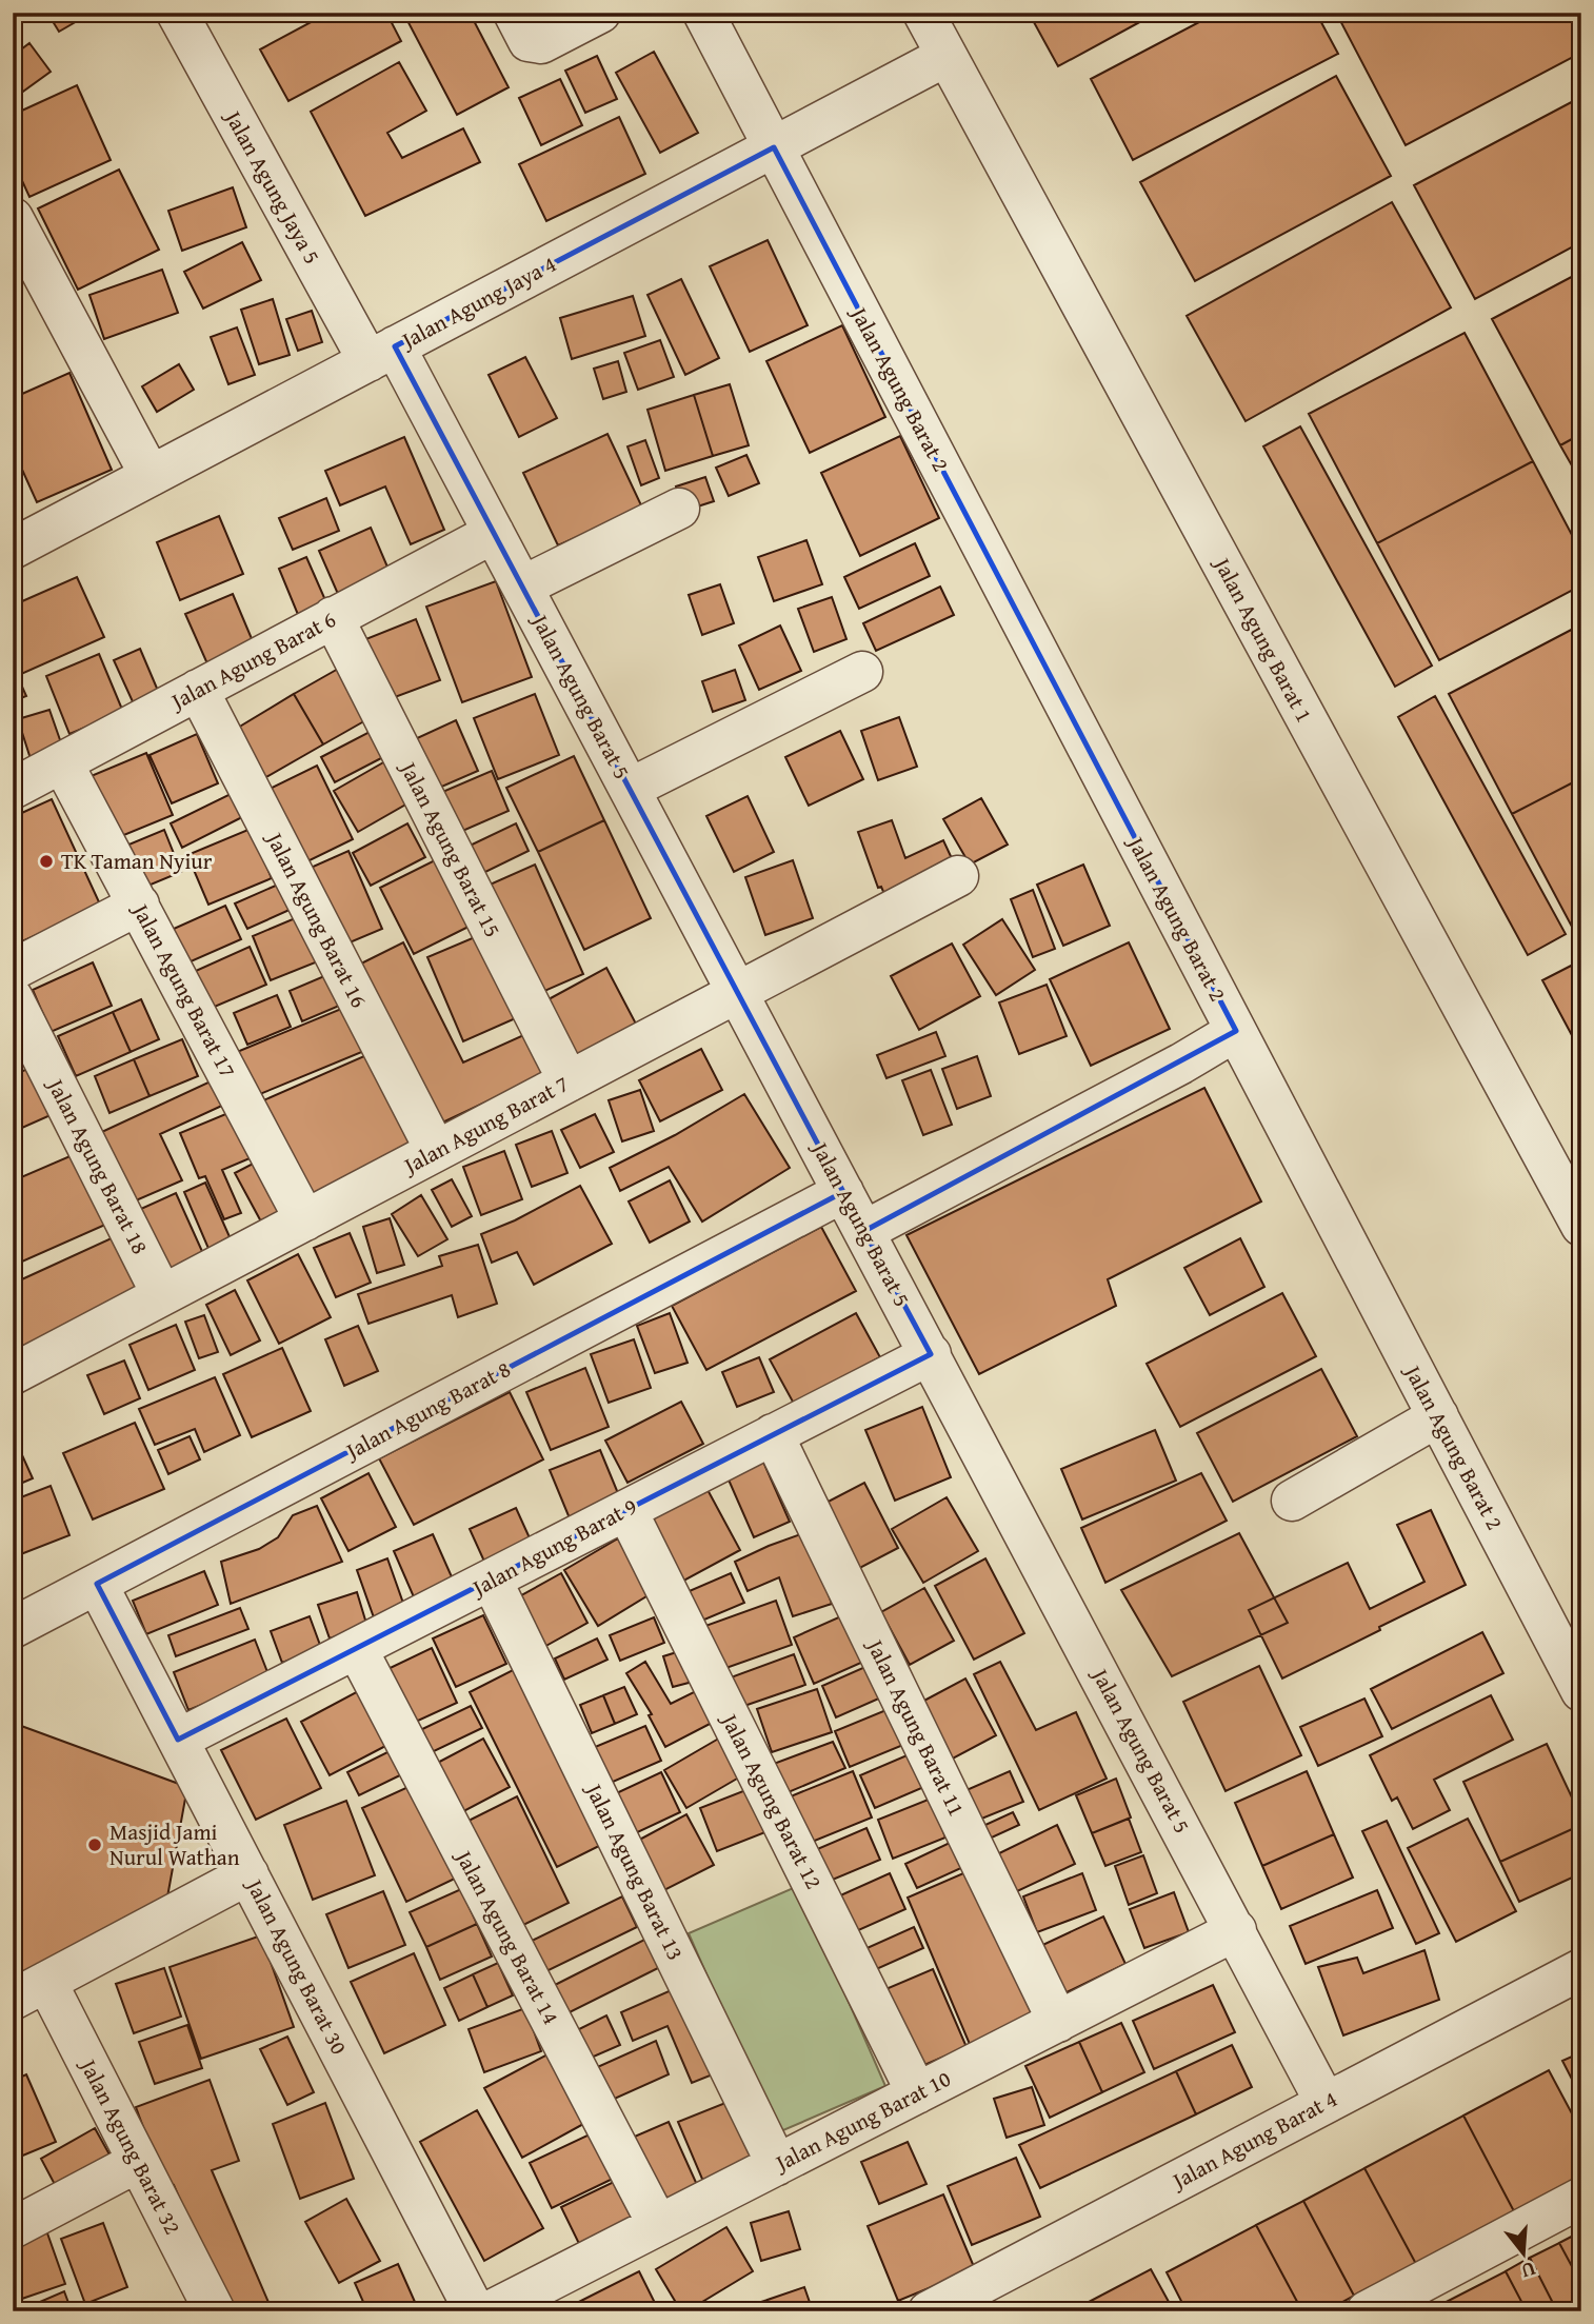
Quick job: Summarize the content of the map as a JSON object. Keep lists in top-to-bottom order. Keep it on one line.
{"streets":{"street":["Jalan Agung Jaya 5","Jalan Agung Jaya 4","Jalan Agung Barat 2","Jalan Agung Barat 1","Jalan Agung Barat 6","Jalan Agung Barat 5","Jalan Agung Barat 15","Jalan Agung Barat 16","Jalan Agung Barat 17","Jalan Agung Barat 7","Jalan Agung Barat 18","Jalan Agung Barat 8","Jalan Agung Barat 9","Jalan Agung Barat 11","Jalan Agung Barat 12","Jalan Agung Barat 13","Jalan Agung Barat 14","Jalan Agung Barat 30","Jalan Agung Barat 10","Jalan Agung Barat 4","Jalan Agung Barat 32"]},"crossings":[["Jalan Agung Jaya 5","Jalan Agung Jaya 4"],["Jalan Agung Jaya 5","Jalan Agung Barat 5"],["Jalan Agung Jaya 4","Jalan Agung Barat 2"],["Jalan Agung Jaya 4","Jalan Agung Barat 1"],["Jalan Agung Jaya 4","Jalan Agung Barat 5"],["Jalan Agung Barat 6","Jalan Agung Barat 5"],["Jalan Agung Barat 6","Jalan Agung Barat 15"],["Jalan Agung Barat 6","Jalan Agung Barat 16"],["Jalan Agung Barat 6","Jalan Agung Barat 17"],["Jalan Agung Barat 5","Jalan Agung Barat 7"],["Jalan Agung Barat 5","Jalan Agung Barat 8"],["Jalan Agung Barat 5","Jalan Agung Barat 9"],["Jalan Agung Barat 5","Jalan Agung Barat 10"],["Jalan Agung Barat 5","Jalan Agung Barat 4"],["Jalan Agung Barat 15","Jalan Agung Barat 7"],["Jalan Agung Barat 16","Jalan Agung Barat 7"],["Jalan Agung Barat 17","Jalan Agung Barat 7"],["Jalan Agung Barat 7","Jalan Agung Barat 18"],["Jalan Agung Barat 8","Jalan Agung Barat 30"],["Jalan Agung Barat 9","Jalan Agung Barat 11"],["Jalan Agung Barat 9","Jalan Agung Barat 12"],["Jalan Agung Barat 9","Jalan Agung Barat 13"],["Jalan Agung Barat 9","Jalan Agung Barat 14"],["Jalan Agung Barat 9","Jalan Agung Barat 30"],["Jalan Agung Barat 11","Jalan Agung Barat 10"],["Jalan Agung Barat 12","Jalan Agung Barat 10"],["Jalan Agung Barat 13","Jalan Agung Barat 10"],["Jalan Agung Barat 14","Jalan Agung Barat 10"]],"places":["TK Taman Nyiur","Masjid Jami Nurul Wathan"],"north":"bottom"}
